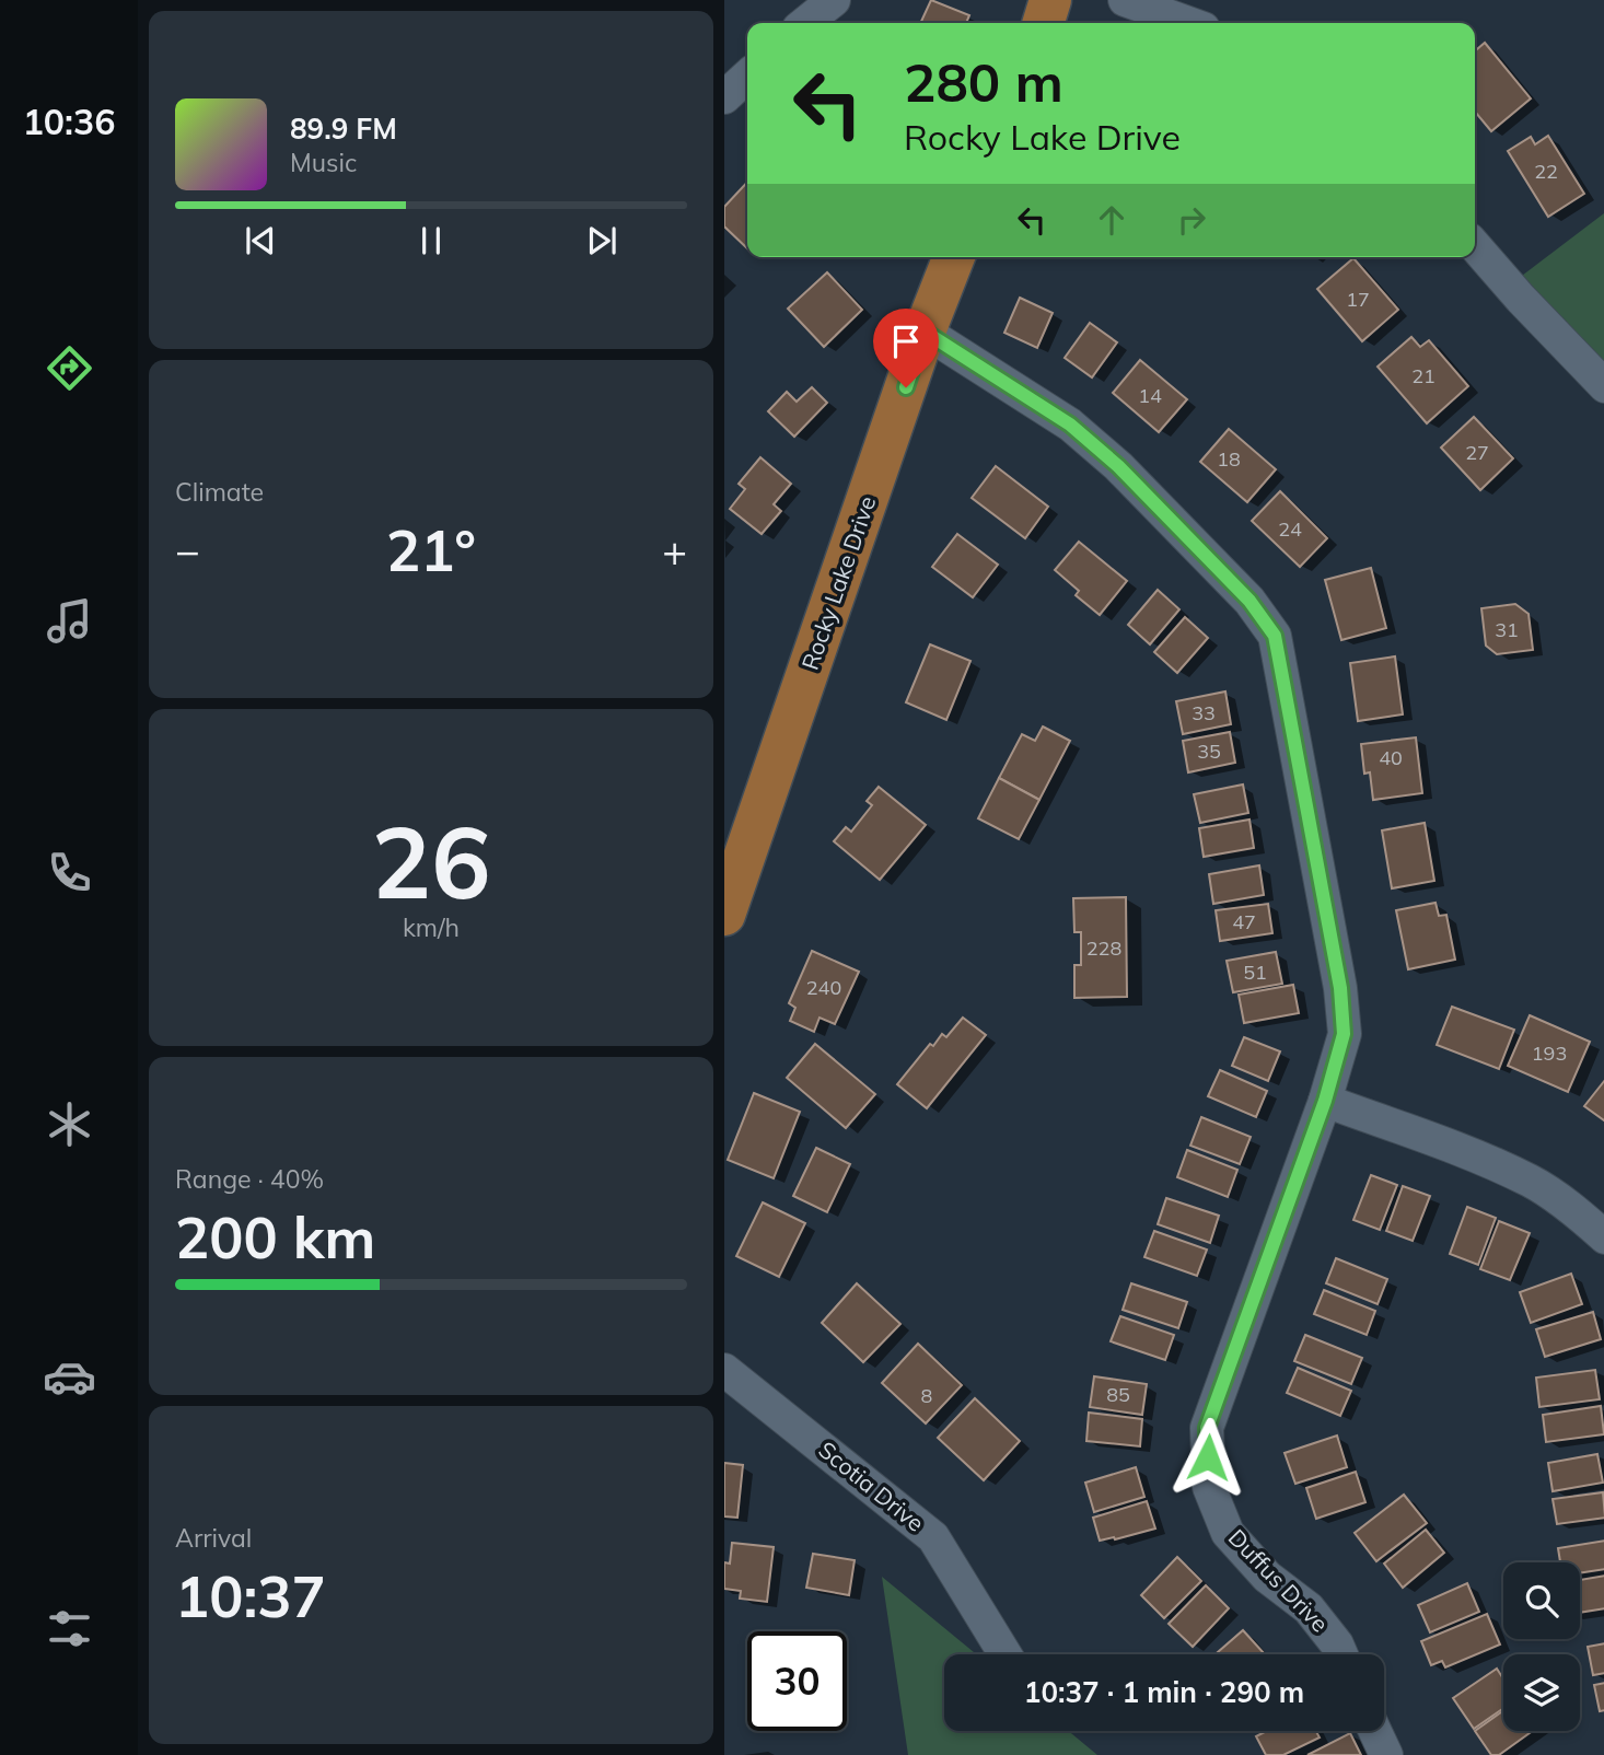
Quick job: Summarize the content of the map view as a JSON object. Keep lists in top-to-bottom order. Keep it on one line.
{"streets":{"main road":["Rocky Lake Drive"],"street":["Scotia Drive","Duffus Drive"]},"crossings":[["Rocky Lake Drive","Duffus Drive"]],"house_numbers":["22","17","21","14","27","18","24","31","33","35","40","47","228","51","240","193","85","8"],"page":{"tabs":"10:36","turn":["280 m","Rocky Lake Drive"],"song":["89.9 FM","Music"],"tile":["Climate",["26","km/h"],["Range · 40%","200 km"],["Arrival","10:37"]],"heat":["−","21°","+"],"limit":"30","trip":"10:37 · 1 min · 290 m"}}
